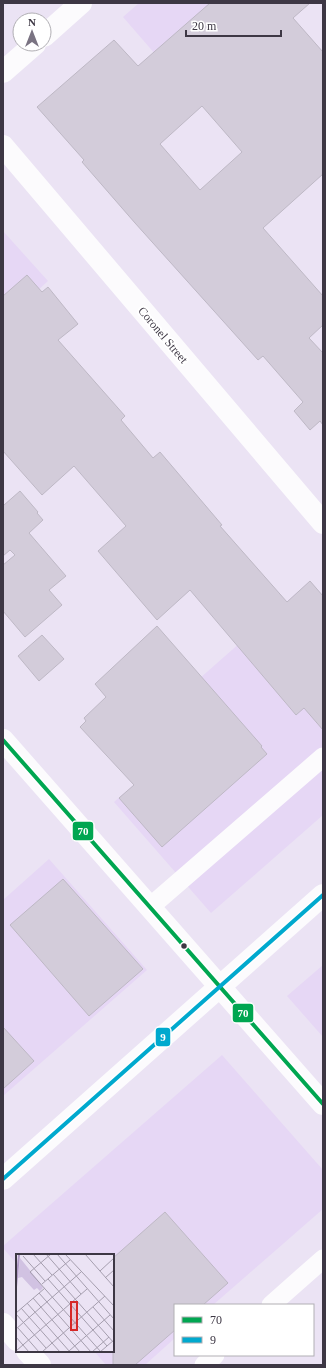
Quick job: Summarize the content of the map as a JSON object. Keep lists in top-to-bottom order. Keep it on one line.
{"streets":{"street":["Coronel Street"]},"lines":["transit line 70","transit line 9"],"legend":["70","9"],"scale_bar":"20 m","north":"top"}
